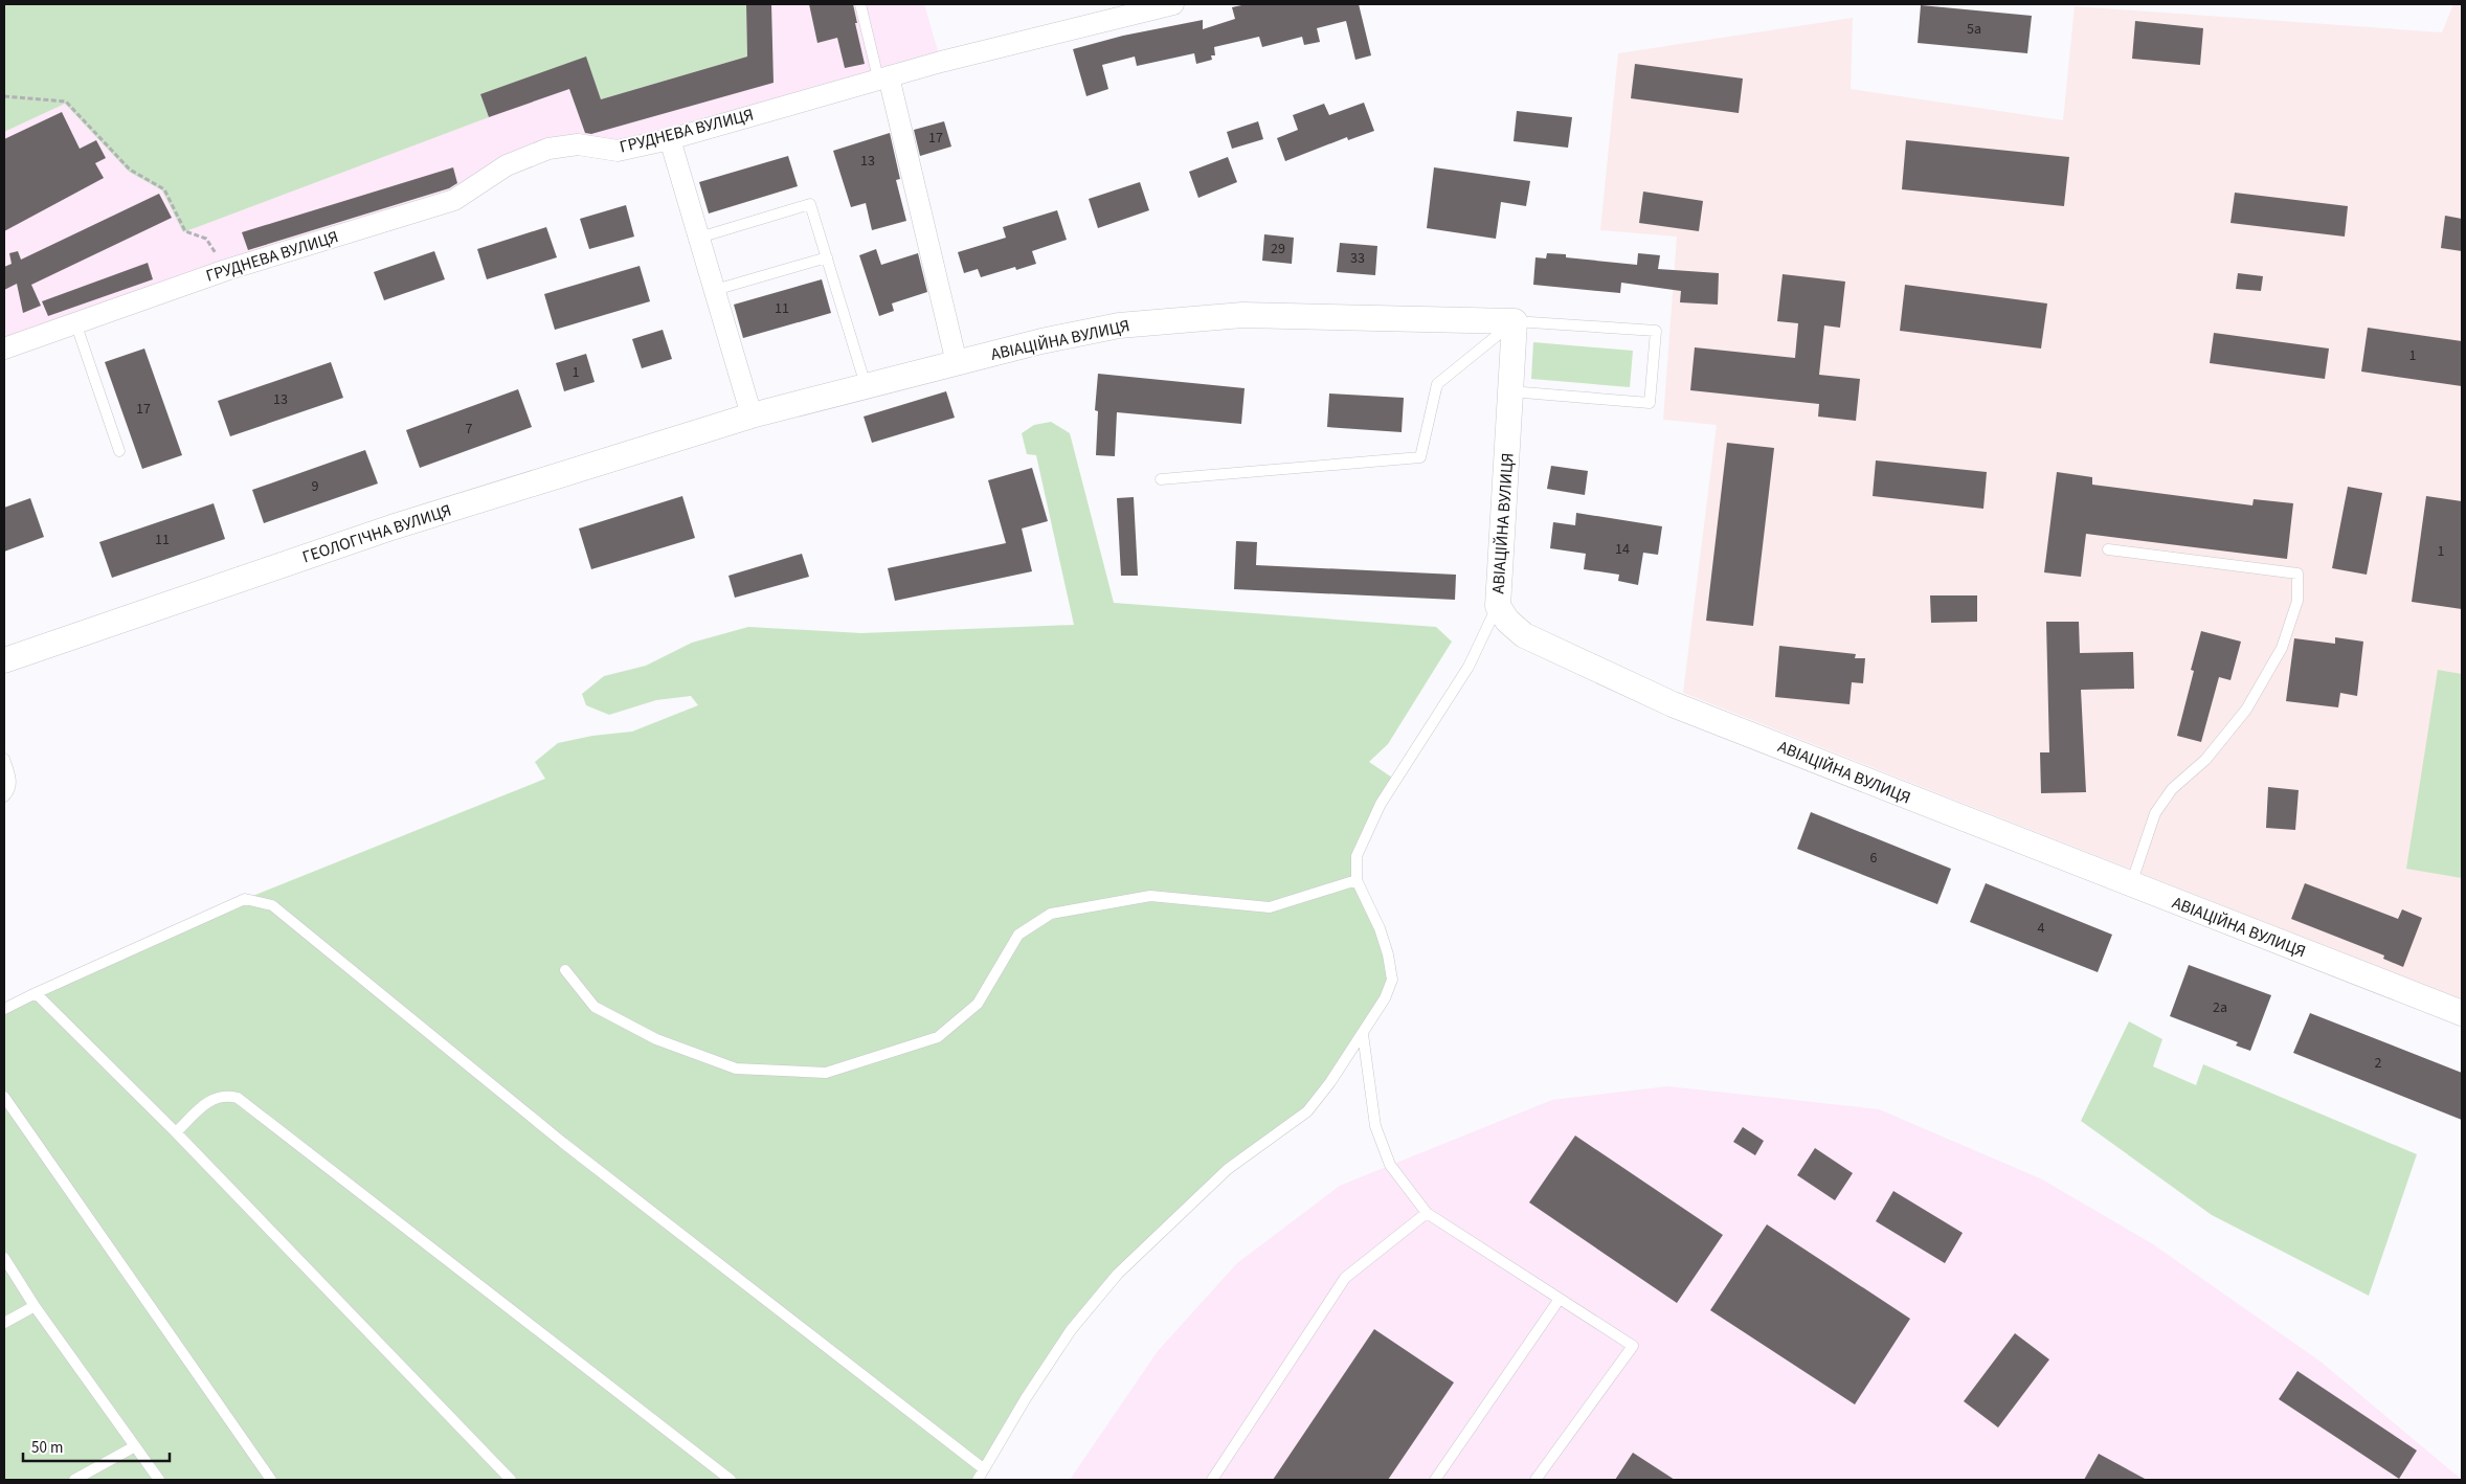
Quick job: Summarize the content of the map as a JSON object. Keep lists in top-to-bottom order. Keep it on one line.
{"streets":{"street":["ГРУДНЕВА ВУЛИЦЯ","АВІАЦІЙНА ВУЛИЦЯ","ГЕОЛОГІЧНА ВУЛИЦЯ"]},"crossings":[["АВІАЦІЙНА ВУЛИЦЯ","ГЕОЛОГІЧНА ВУЛИЦЯ"]],"house_numbers":["5а","17","13","29","33","11","1","1","13","17","7","9","11","14","1","6","4","2а","2"],"scale_bar":"50 m"}
